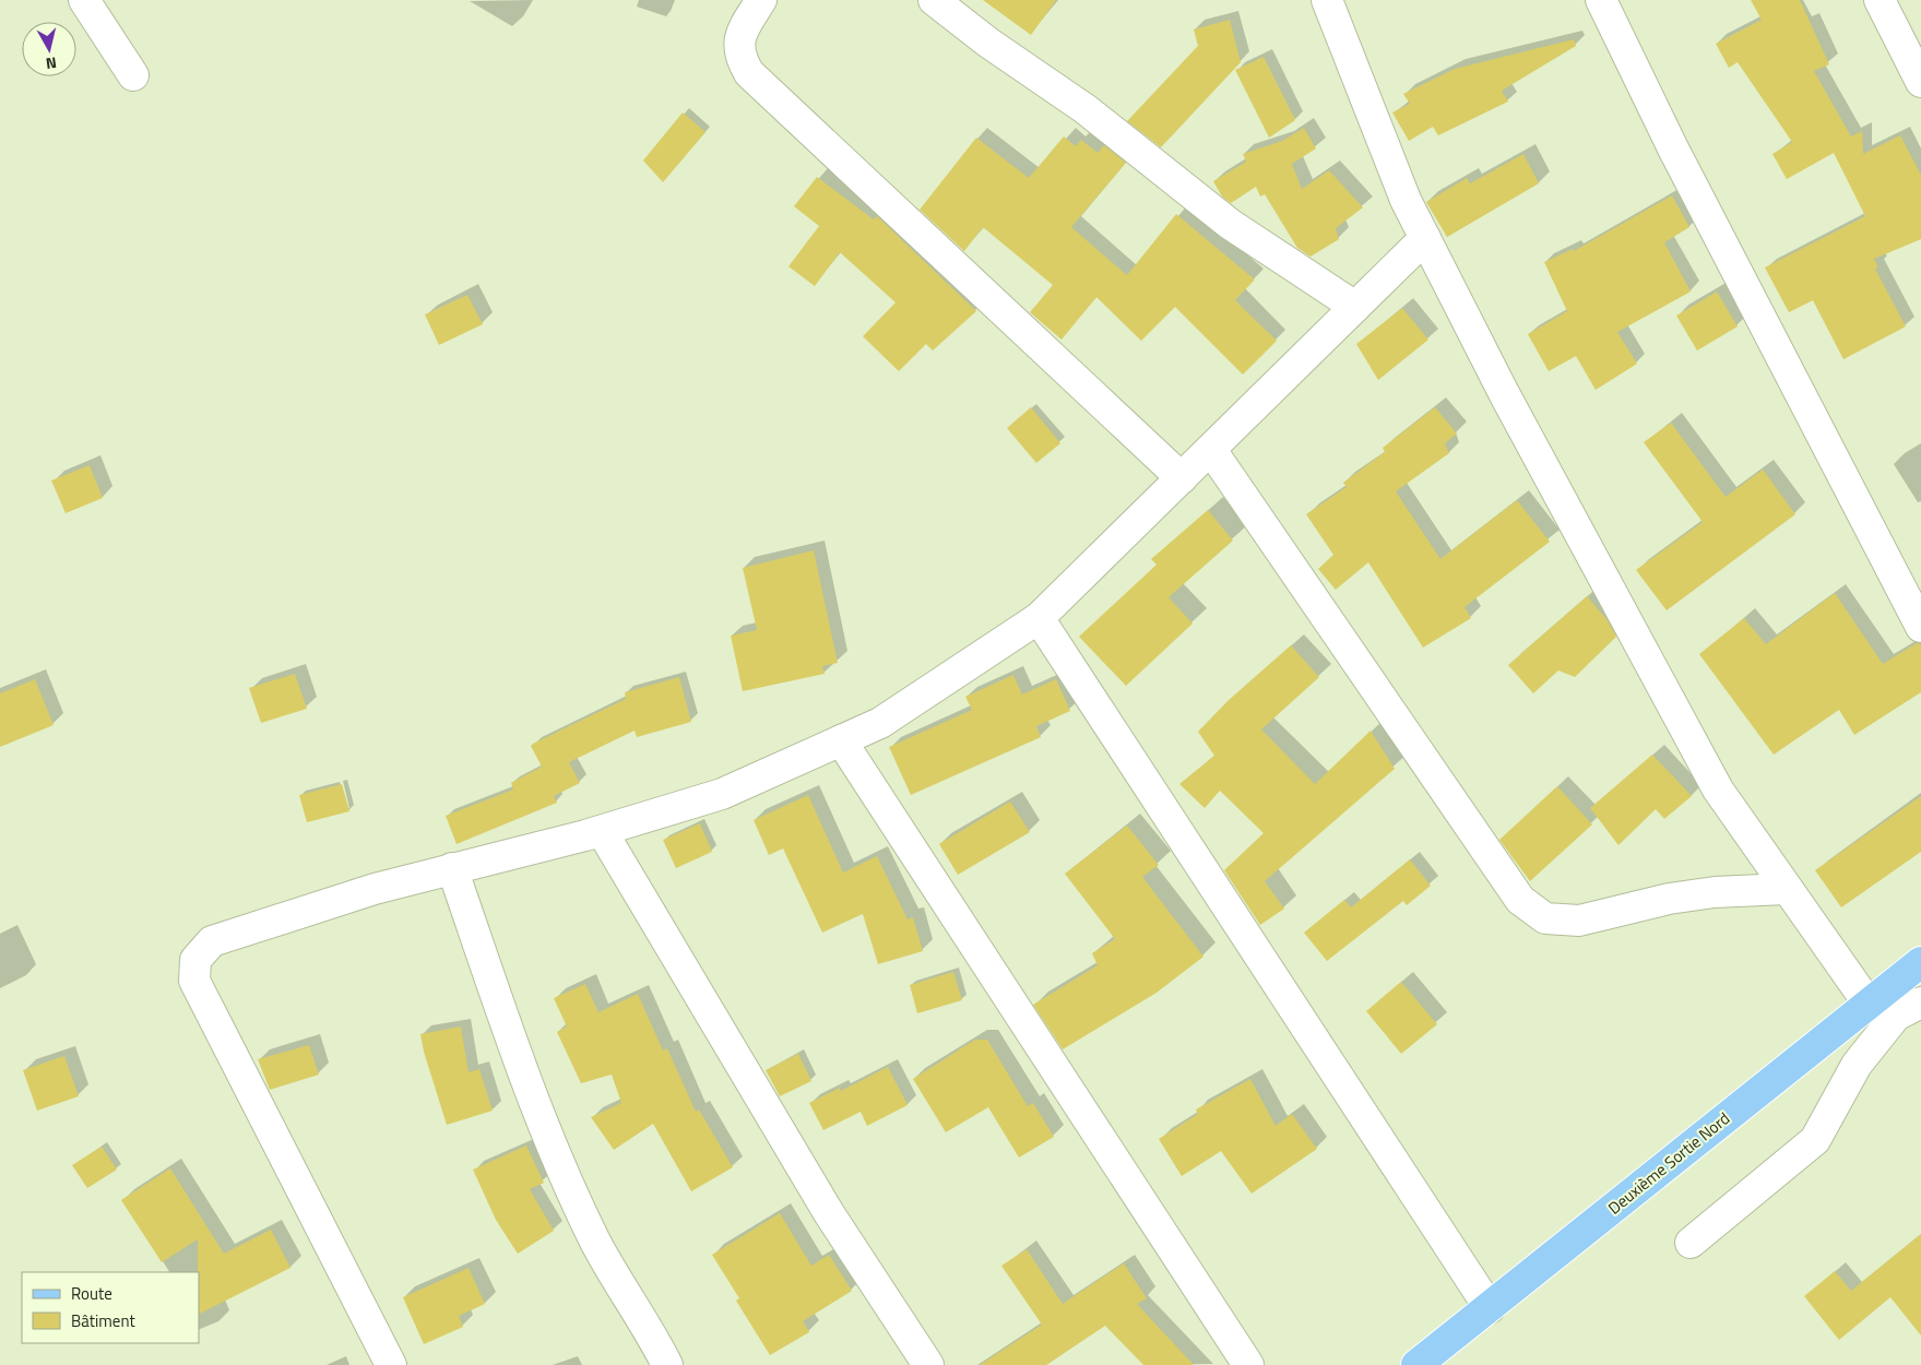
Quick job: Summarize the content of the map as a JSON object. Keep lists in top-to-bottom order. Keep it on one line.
{"streets":{"main road":["Deuxième Sortie Nord"]},"legend":["Route","Bâtiment"],"north":"bottom"}
